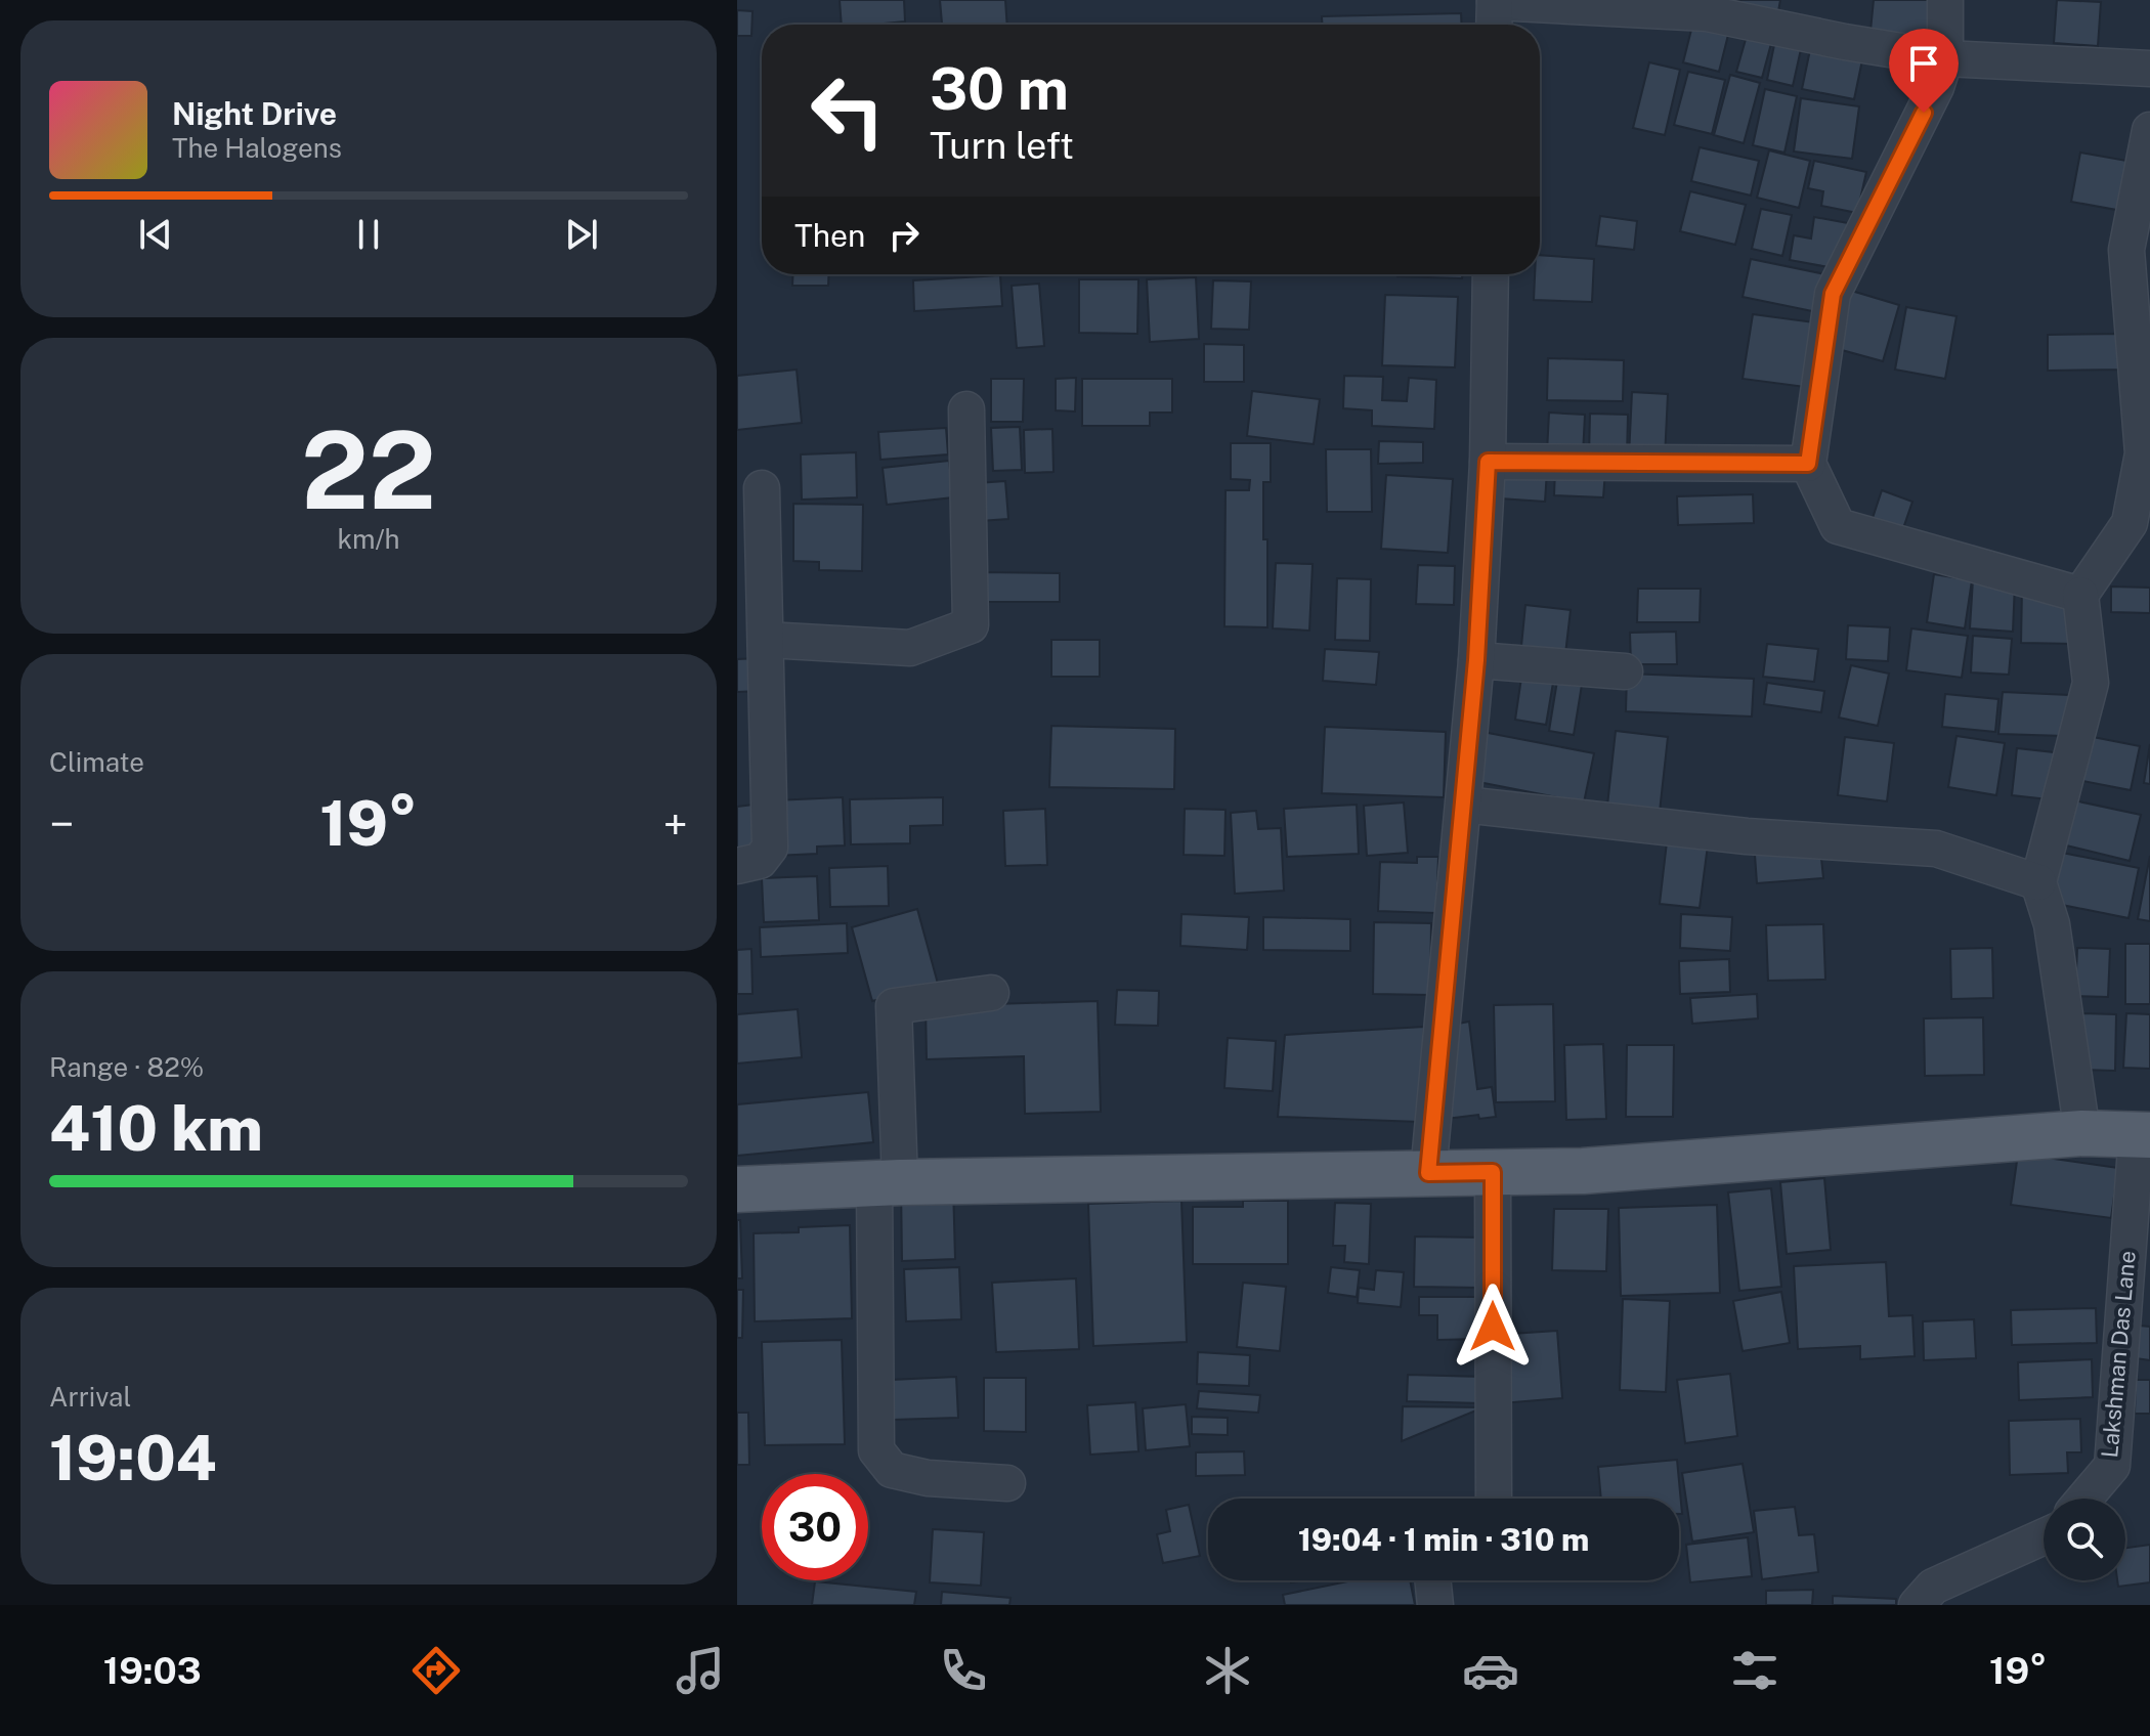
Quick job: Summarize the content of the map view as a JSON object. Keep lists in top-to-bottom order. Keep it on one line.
{"streets":{"street":["Lakshman Das Lane"]},"page":{"turn":["30 m","Turn left"],"song":["Night Drive","The Halogens"],"then":"Then","tile":[["22","km/h"],"Climate",["Range · 82%","410 km"],["Arrival","19:04"]],"heat":["−","19°","+"],"limit":"30","trip":"19:04 · 1 min · 310 m","tabs":["19:03","19°"]}}
